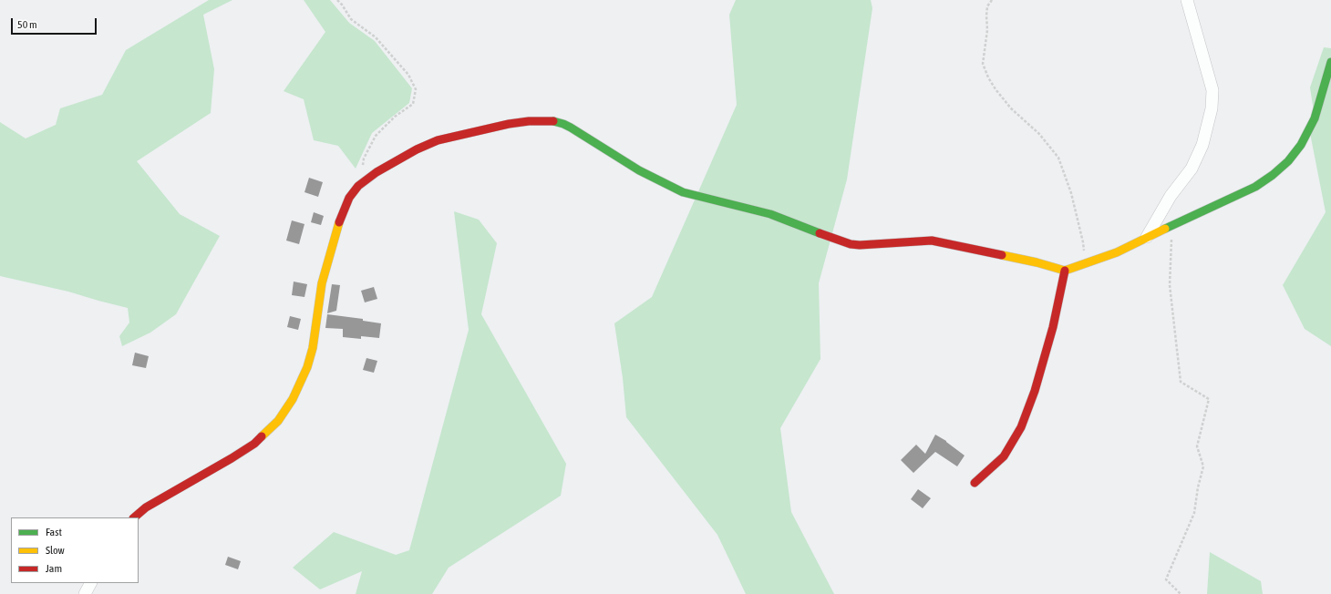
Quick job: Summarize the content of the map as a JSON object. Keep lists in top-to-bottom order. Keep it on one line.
{"legend":["Fast","Slow","Jam"],"scale_bar":"50 m"}
